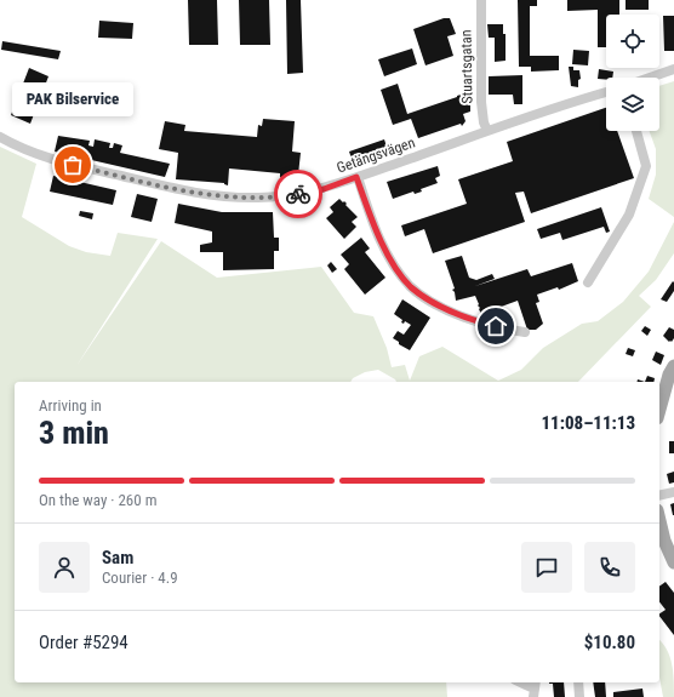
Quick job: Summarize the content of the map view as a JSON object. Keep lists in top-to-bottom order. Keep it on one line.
{"streets":{"street":["Stuartsgatan","Getängsvägen"]},"crossings":[["Stuartsgatan","Getängsvägen"]],"places":["PAK Bilservice"],"page":{"bubble":"PAK Bilservice","heading":["3 min","Arriving in","11:08–11:13"],"panel":["Sam","Courier · 4.9","Order #5294","$10.80"],"bar":"On the way · 260 m"}}
